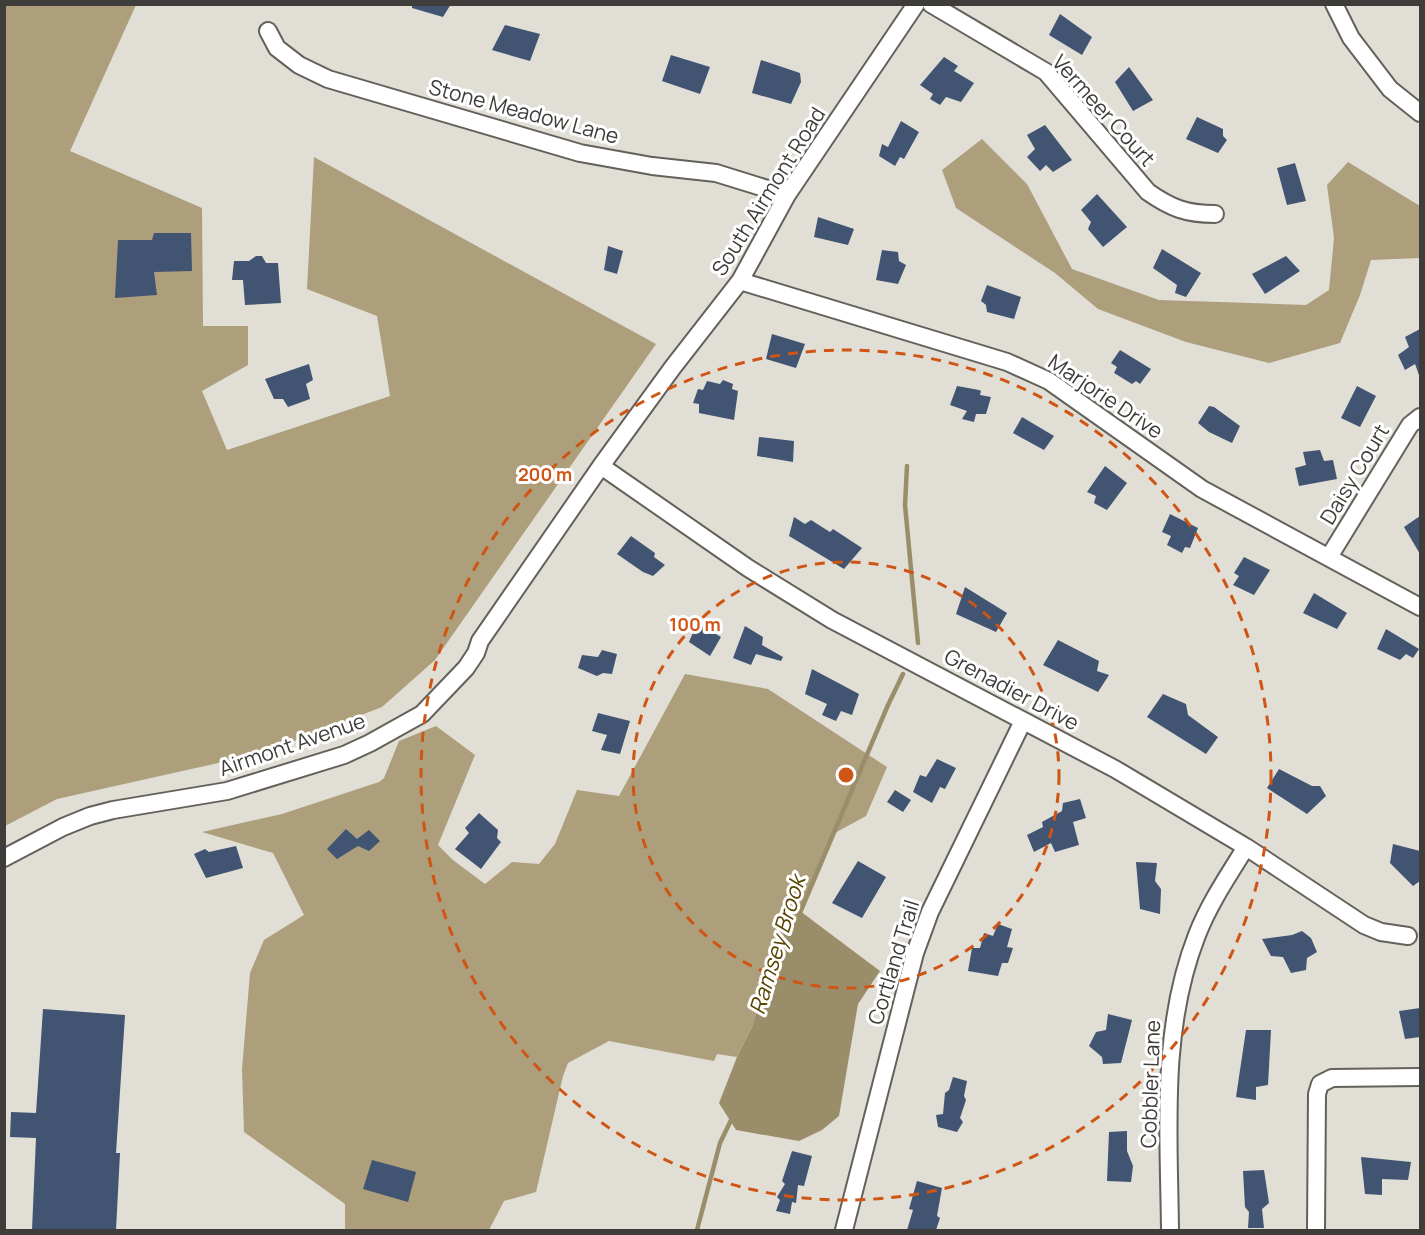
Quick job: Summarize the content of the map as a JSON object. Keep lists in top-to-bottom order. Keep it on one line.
{"streets":{"street":["Vermeer Court","Stone Meadow Lane","South Airmont Road","Marjorie Drive","Daisy Court","Grenadier Drive","Airmont Avenue","Cortland Trail","Cobbler Lane"]},"crossings":[["Stone Meadow Lane","South Airmont Road"],["South Airmont Road","Marjorie Drive"],["South Airmont Road","Airmont Avenue"],["Marjorie Drive","Daisy Court"],["Grenadier Drive","Airmont Avenue"],["Grenadier Drive","Cortland Trail"],["Grenadier Drive","Cobbler Lane"]],"water":["Ramsey Brook"],"rings":["200 m","100 m"]}
